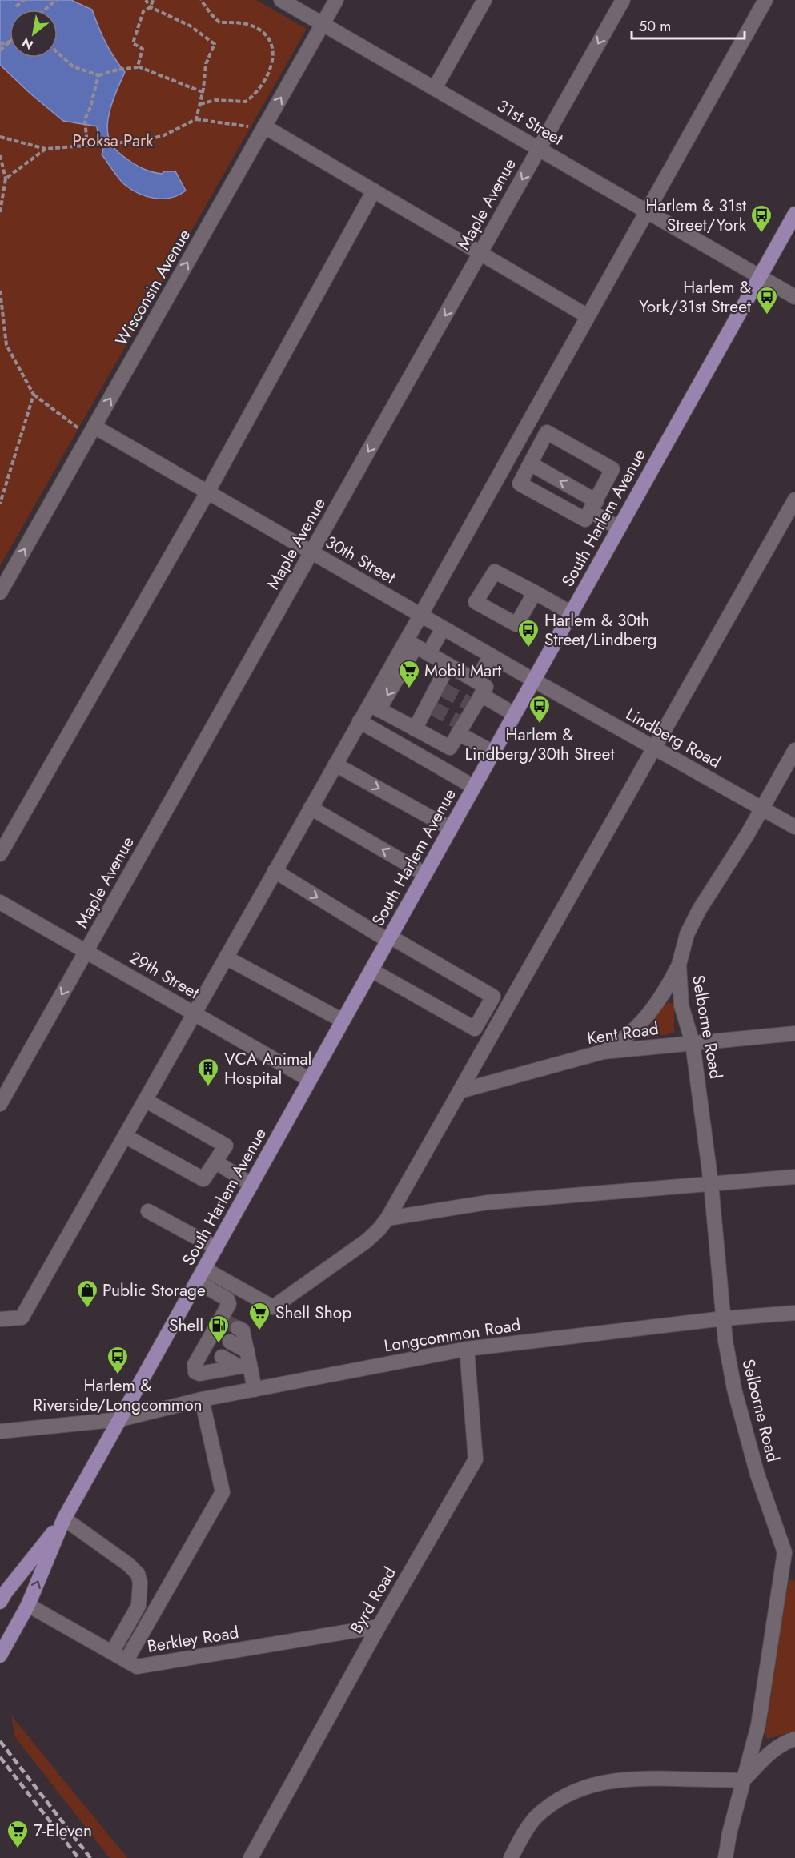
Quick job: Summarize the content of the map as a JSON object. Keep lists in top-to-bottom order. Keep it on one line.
{"streets":{"main road":["South Harlem Avenue"],"street":["31st Street","Maple Avenue","Wisconsin Avenue","30th Street","Lindberg Road","29th Street","Selborne Road","Kent Road","Longcommon Road","Byrd Road","Berkley Road"]},"crossings":[["31st Street","Maple Avenue"],["31st Street","Wisconsin Avenue"],["31st Street","South Harlem Avenue"],["Maple Avenue","30th Street"],["Maple Avenue","29th Street"],["Wisconsin Avenue","30th Street"],["South Harlem Avenue","30th Street"],["South Harlem Avenue","Lindberg Road"],["South Harlem Avenue","29th Street"],["South Harlem Avenue","Longcommon Road"],["South Harlem Avenue","Berkley Road"],["30th Street","Lindberg Road"],["Lindberg Road","Selborne Road"],["Selborne Road","Kent Road"],["Selborne Road","Longcommon Road"],["Longcommon Road","Byrd Road"],["Byrd Road","Berkley Road"]],"one_way":["Wisconsin Avenue"],"parks":["Proksa Park"],"places":{"bus stop":["Harlem & 31st Street/York","Harlem & York/31st Street","Harlem & 30th Street/Lindberg","Harlem & Lindberg/30th Street","Harlem & Riverside/Longcommon"],"supermarket":["Mobil Mart","Shell Shop","7-Eleven"],"building":["VCA Animal Hospital"],"shop":["Public Storage"],"fuel station":["Shell"]},"scale_bar":"50 m","north":"bottom left"}
